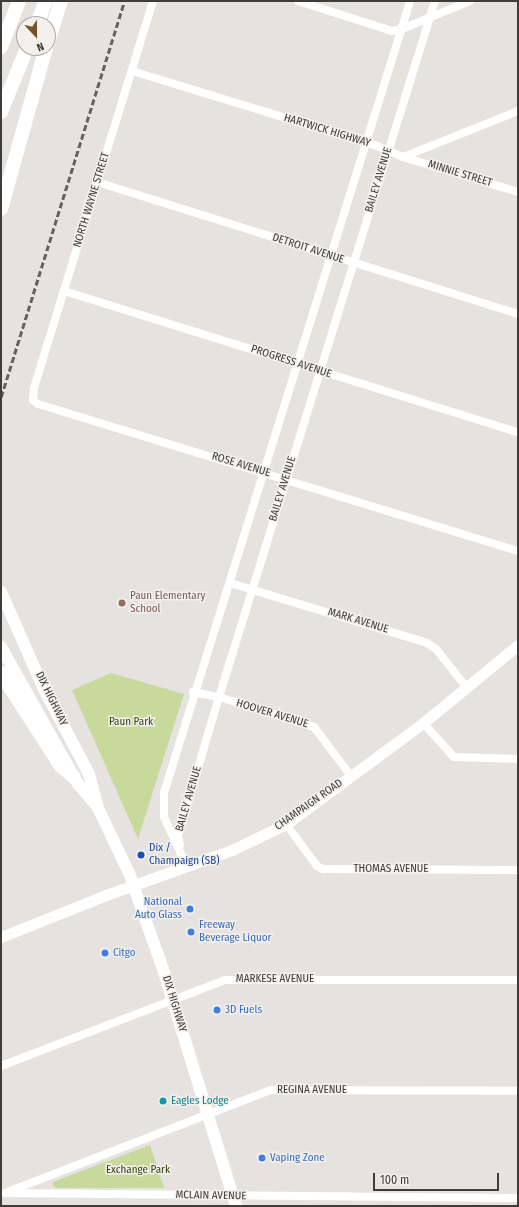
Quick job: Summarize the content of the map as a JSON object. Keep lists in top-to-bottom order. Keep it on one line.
{"streets":{"main road":["DIX HIGHWAY"],"street":["HARTWICK HIGHWAY","MINNIE STREET","BAILEY AVENUE","NORTH WAYNE STREET","DETROIT AVENUE","PROGRESS AVENUE","ROSE AVENUE","MARK AVENUE","HOOVER AVENUE","CHAMPAIGN ROAD","THOMAS AVENUE","MARKESE AVENUE","REGINA AVENUE","MCLAIN AVENUE"]},"crossings":[["HARTWICK HIGHWAY","MINNIE STREET"],["HARTWICK HIGHWAY","BAILEY AVENUE"],["HARTWICK HIGHWAY","NORTH WAYNE STREET"],["BAILEY AVENUE","DETROIT AVENUE"],["BAILEY AVENUE","PROGRESS AVENUE"],["BAILEY AVENUE","ROSE AVENUE"],["BAILEY AVENUE","MARK AVENUE"],["BAILEY AVENUE","HOOVER AVENUE"],["BAILEY AVENUE","CHAMPAIGN ROAD"],["NORTH WAYNE STREET","DETROIT AVENUE"],["NORTH WAYNE STREET","PROGRESS AVENUE"],["NORTH WAYNE STREET","ROSE AVENUE"],["MARK AVENUE","CHAMPAIGN ROAD"],["DIX HIGHWAY","CHAMPAIGN ROAD"],["DIX HIGHWAY","MARKESE AVENUE"],["DIX HIGHWAY","REGINA AVENUE"],["DIX HIGHWAY","MCLAIN AVENUE"],["HOOVER AVENUE","CHAMPAIGN ROAD"],["CHAMPAIGN ROAD","THOMAS AVENUE"],["REGINA AVENUE","MCLAIN AVENUE"]],"parks":["Paun Park","Exchange Park"],"places":["Paun Elementary School","Dix / Champaign (SB)","National Auto Glass","Freeway Beverage Liquor","Citgo","3D Fuels","Eagles Lodge","Vaping Zone"],"scale_bar":"100 m","north":"bottom"}
